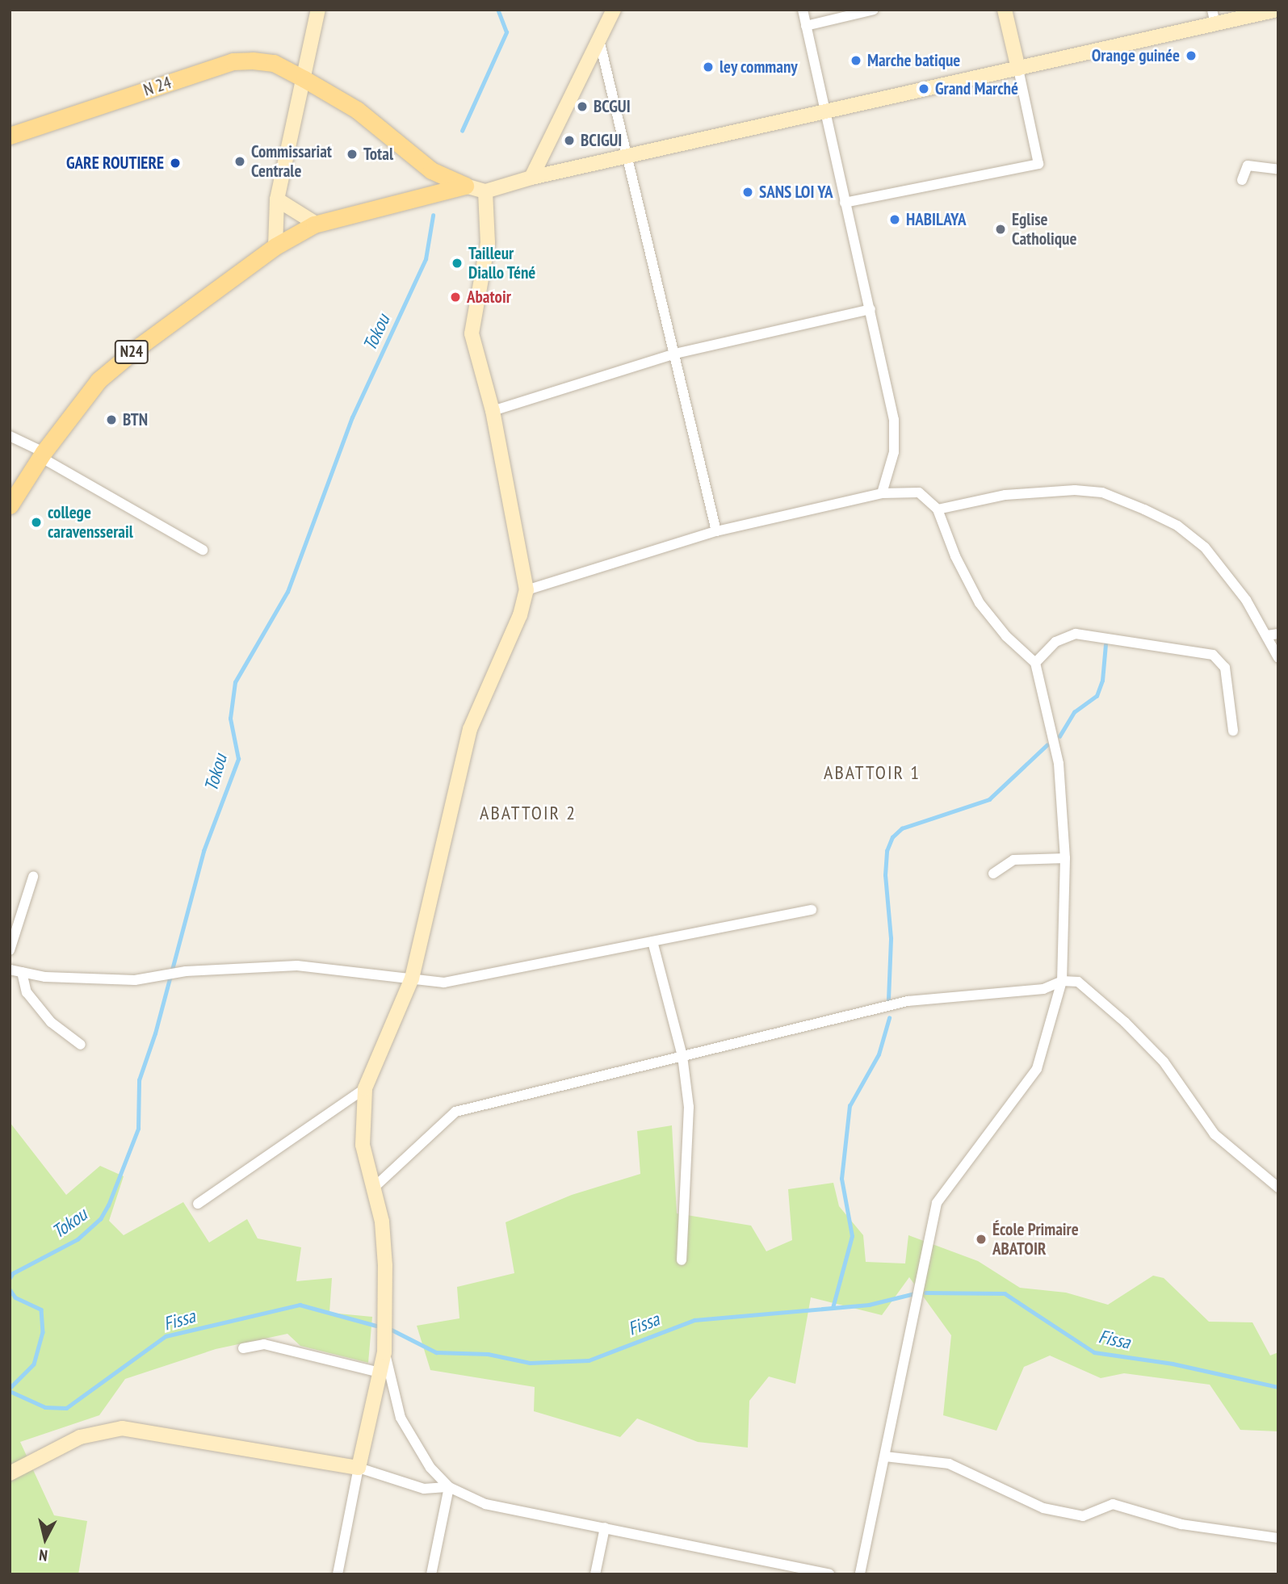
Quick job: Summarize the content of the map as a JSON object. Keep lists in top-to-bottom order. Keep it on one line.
{"streets":{"main road":["N 24","N24"]},"crossings":[["N 24","N24"]],"districts":["ABATTOIR 1","ABATTOIR 2"],"water":["Tokou","Fissa"],"places":["Orange guinée","Marche batique","ley commany","Grand Marché","BCGUI","BCIGUI","Total","Commissariat Centrale","GARE ROUTIERE","SANS LOI YA","HABILAYA","Eglise Catholique","Tailleur Diallo Téné","Abatoir","BTN","college caravensserail","École Primaire ABATOIR"],"north":"bottom"}
